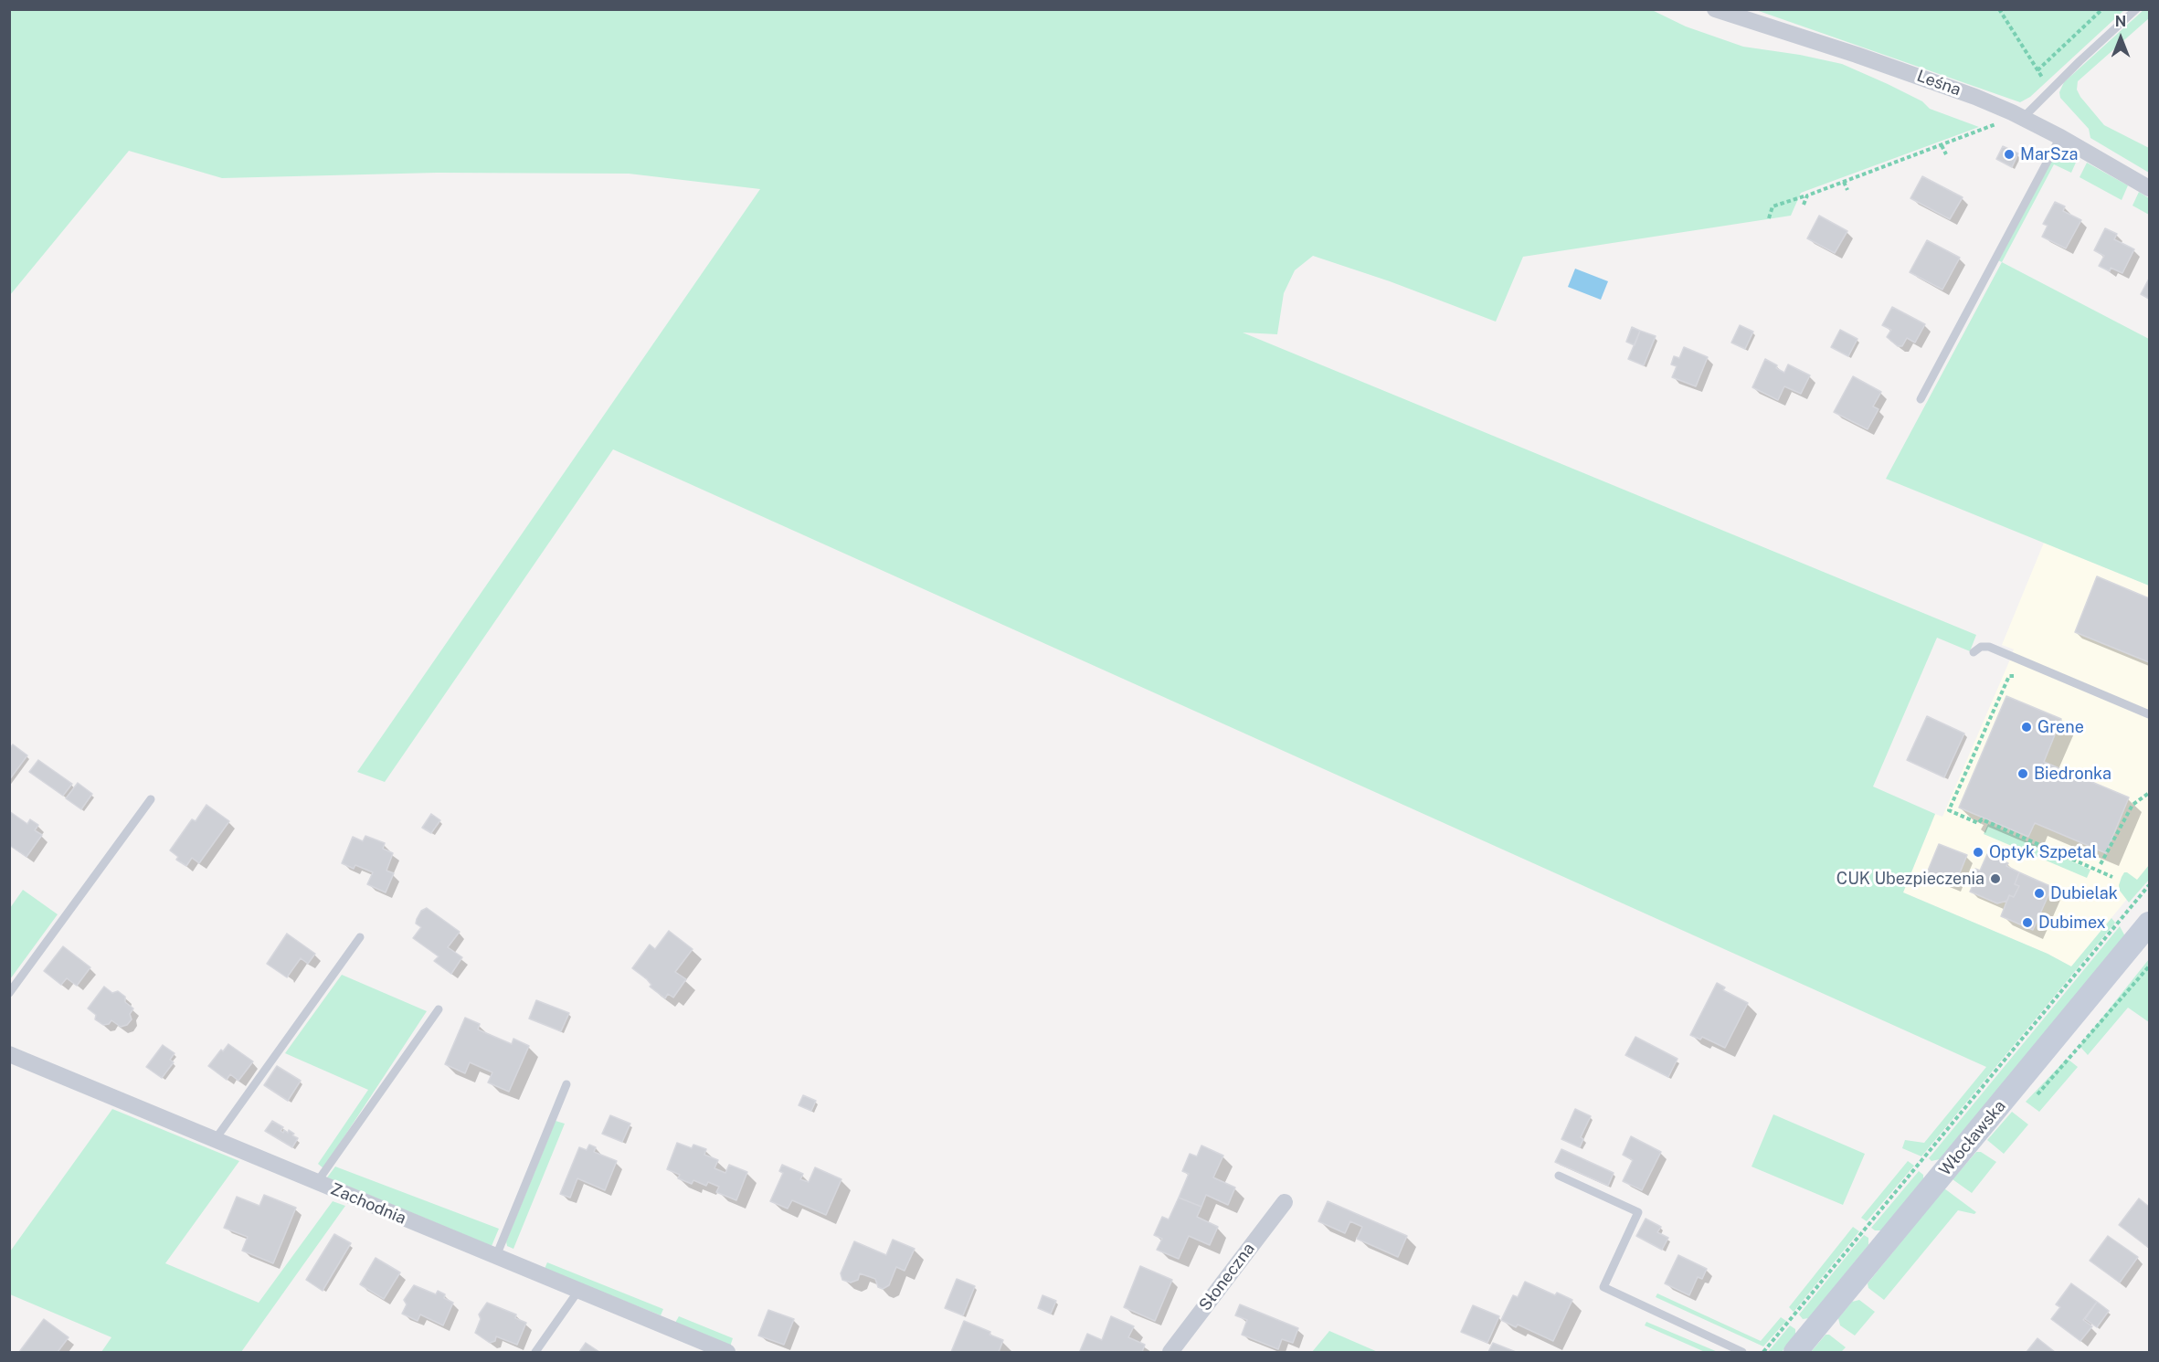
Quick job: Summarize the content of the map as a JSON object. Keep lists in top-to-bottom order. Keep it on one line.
{"streets":{"main road":["Włocławska"],"street":["Leśna","Zachodnia","Słoneczna"]},"places":["MarSza","Grene","Biedronka","Optyk Szpetal","CUK Ubezpieczenia","Dubielak","Dubimex"],"north":"top"}
